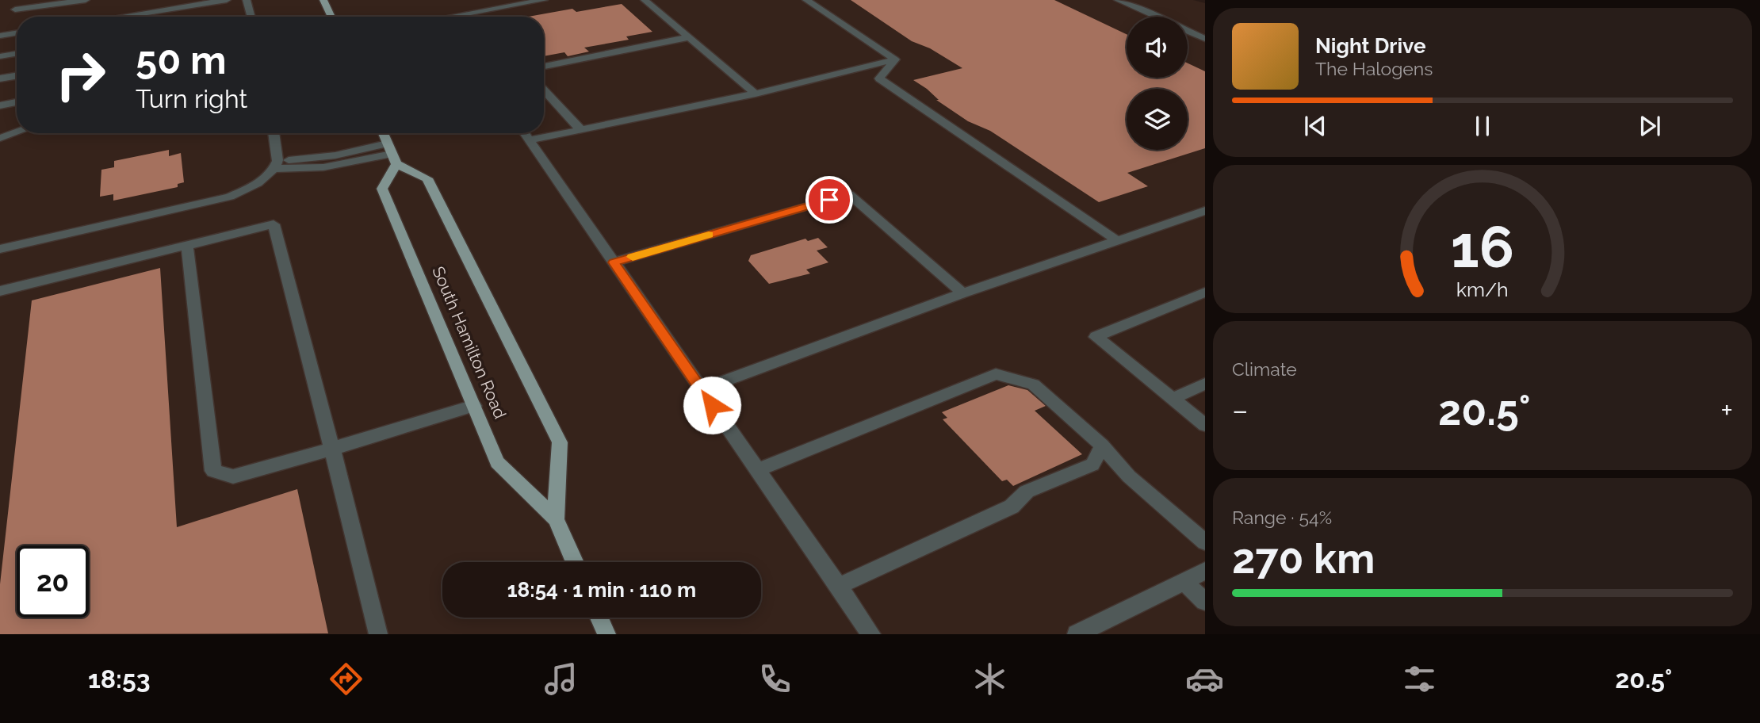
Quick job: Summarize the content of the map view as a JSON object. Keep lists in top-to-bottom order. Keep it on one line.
{"streets":{"main road":["South Hamilton Road"]},"page":{"turn":["50 m","Turn right"],"song":["Night Drive","The Halogens"],"tile":["Climate",["Range · 54%","270 km"]],"heat":["−","20.5°","+"],"limit":"20","trip":"18:54 · 1 min · 110 m","tabs":["18:53","20.5°"],"gauge":["16","km/h"]}}
